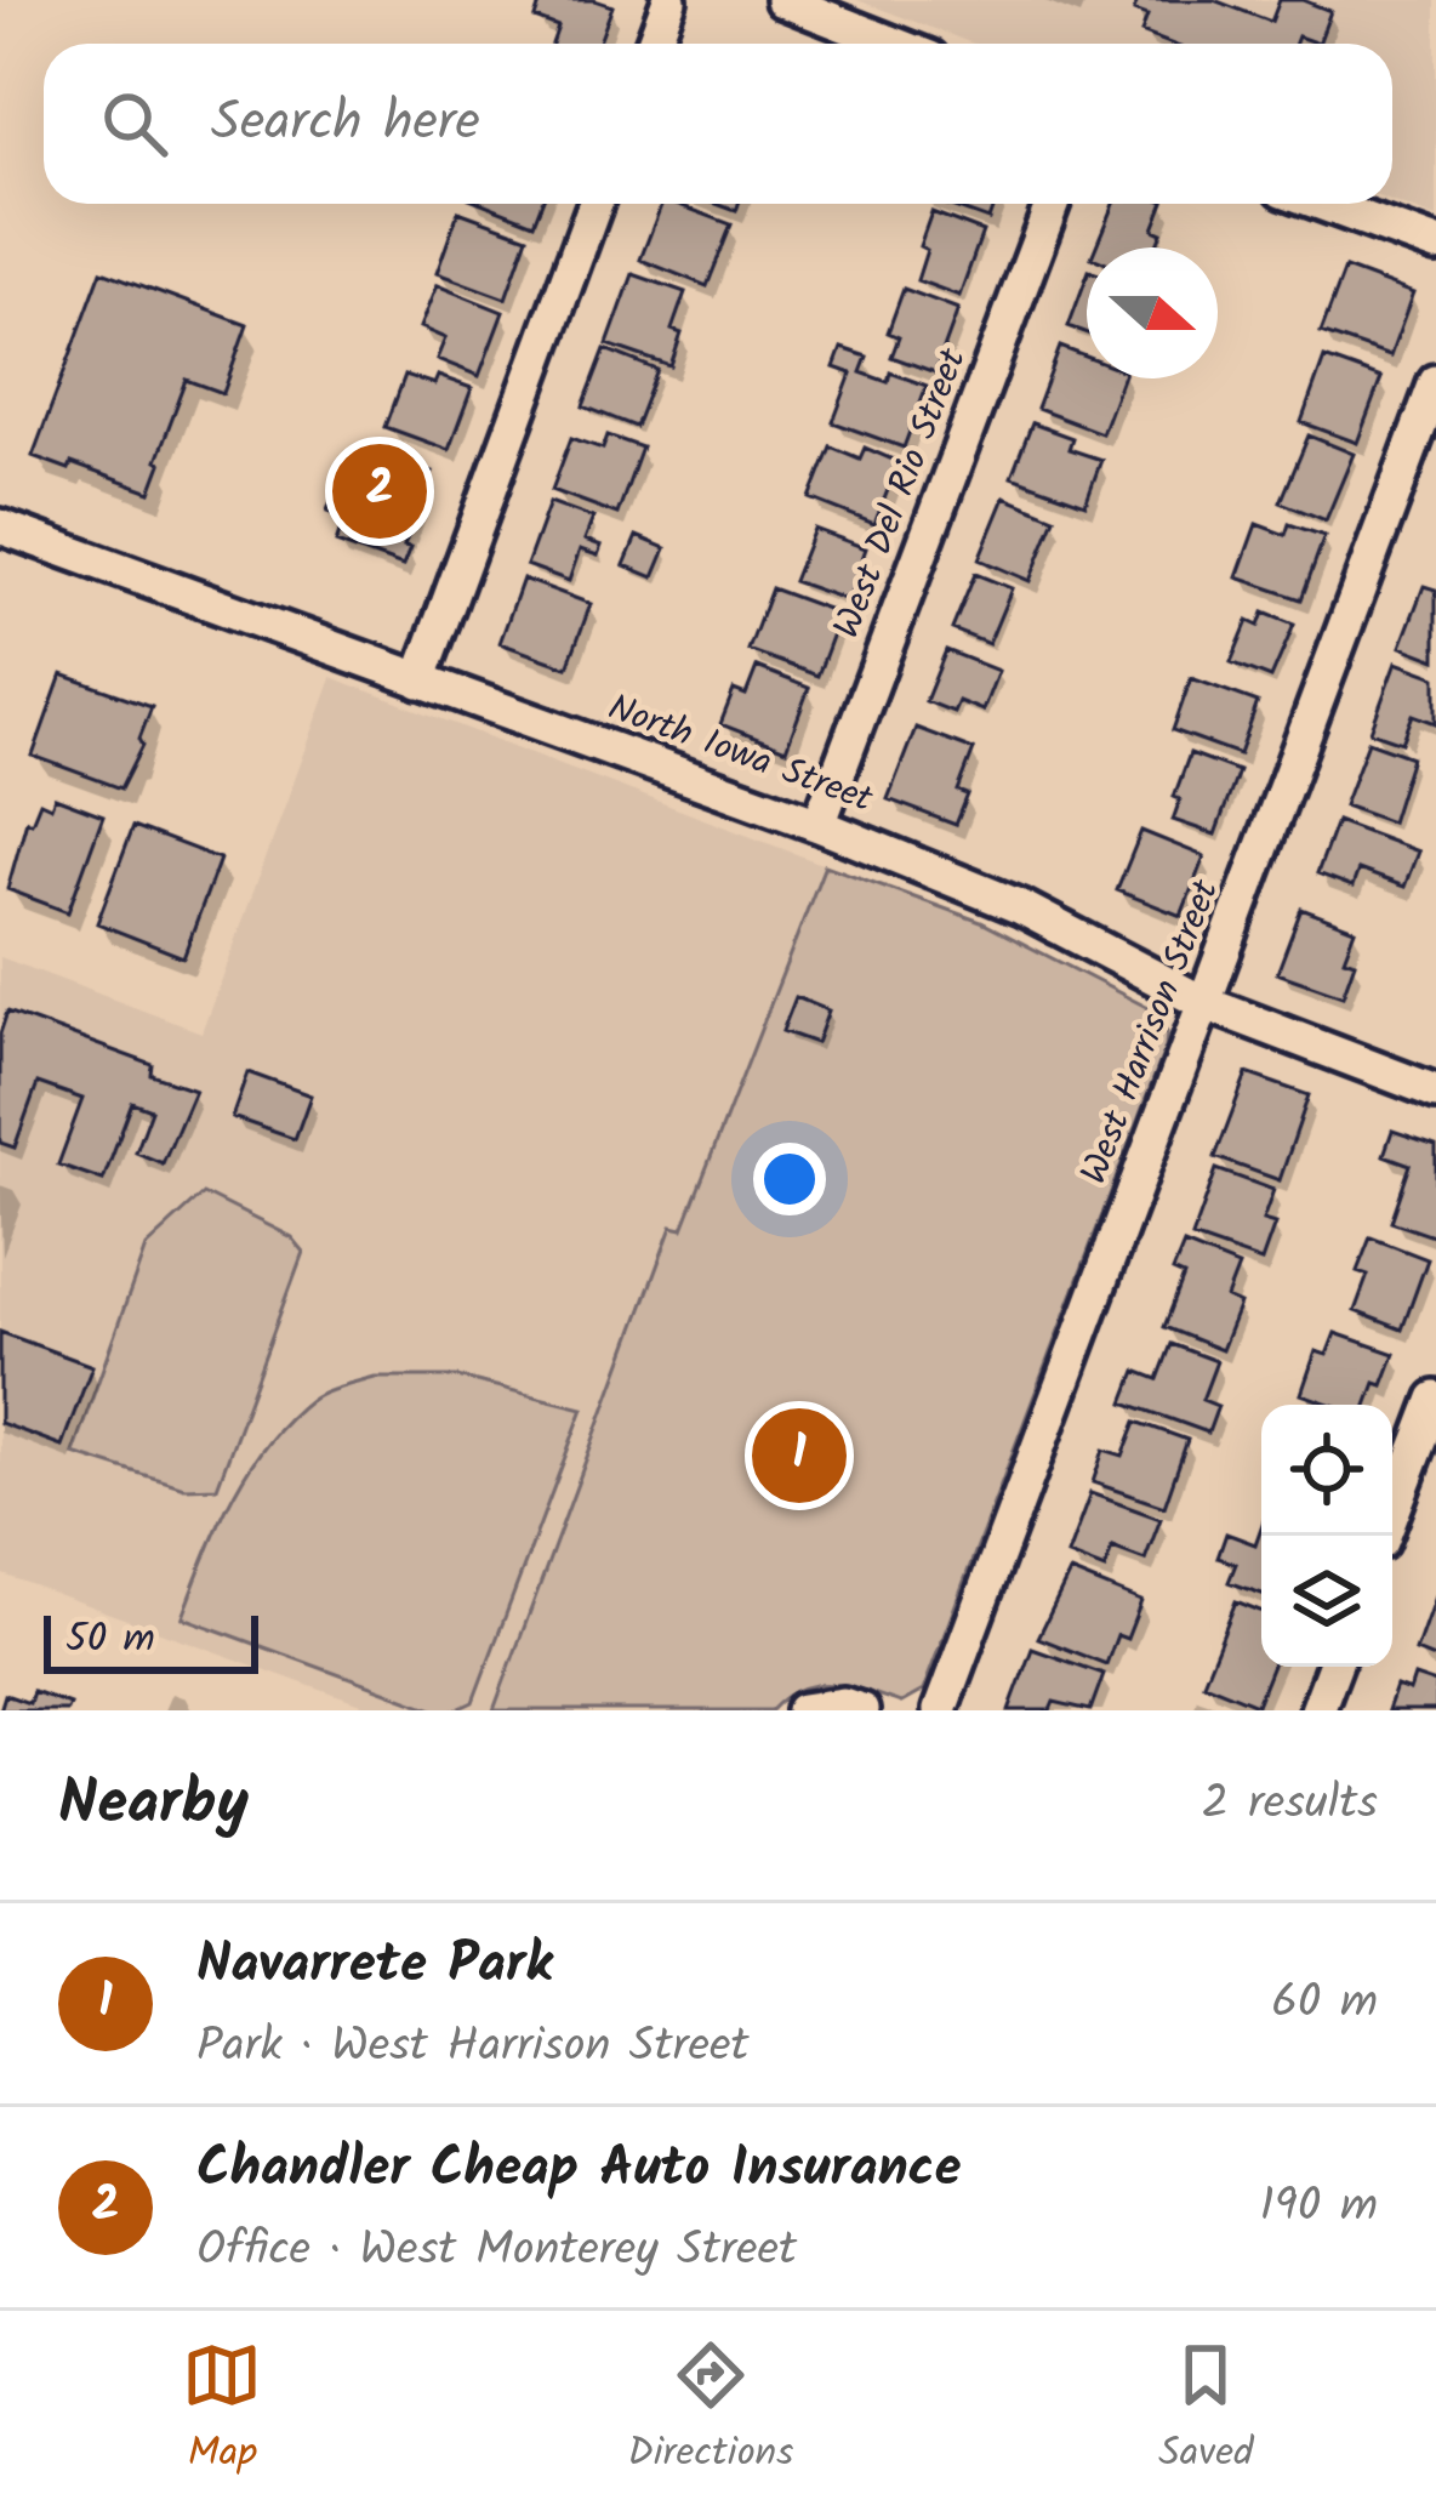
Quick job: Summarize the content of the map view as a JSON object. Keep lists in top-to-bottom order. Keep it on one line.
{"streets":{"street":["West Del Rio Street","North Iowa Street","West Harrison Street"]},"crossings":[["West Del Rio Street","North Iowa Street"],["North Iowa Street","West Harrison Street"]],"scale_bar":"50 m","north":"right","page":{"search":"Search here","pins":["2","1"],"scale":"50 m","heading":["Nearby","2 results"],"list":[{"mark":"1","name":"Navarrete Park","note":"Park · West Harrison Street","value":"60 m"},{"mark":"2","name":"Chandler Cheap Auto Insurance","note":"Office · West Monterey Street","value":"190 m"}],"nav":["Map","Directions","Saved"]}}
